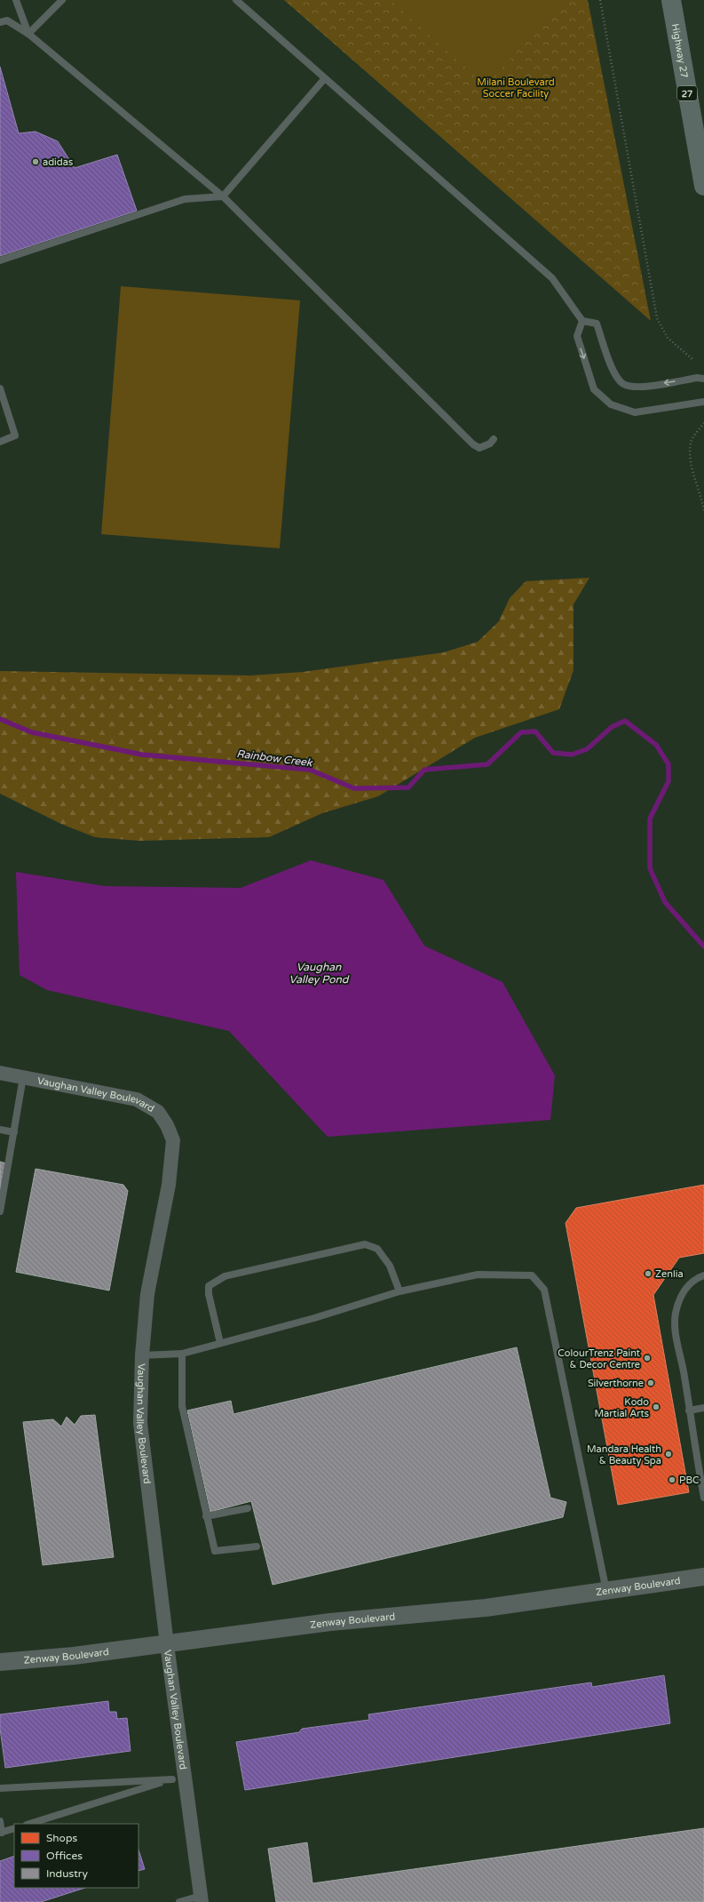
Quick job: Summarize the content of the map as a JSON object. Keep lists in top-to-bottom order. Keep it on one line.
{"streets":{"main road":["Highway 27","27"],"street":["Vaughan Valley Boulevard","Zenway Boulevard"]},"crossings":[["Vaughan Valley Boulevard","Zenway Boulevard"]],"water":["Rainbow Creek","Vaughan Valley Pond"],"parks":["Milani Boulevard Soccer Facility"],"places":["adidas","Zenlia","ColourTrenz Paint & Decor Centre","Silverthorne","Kodo Martial Arts","Mandara Health & Beauty Spa","PBC"],"legend":["Shops","Offices","Industry"]}
